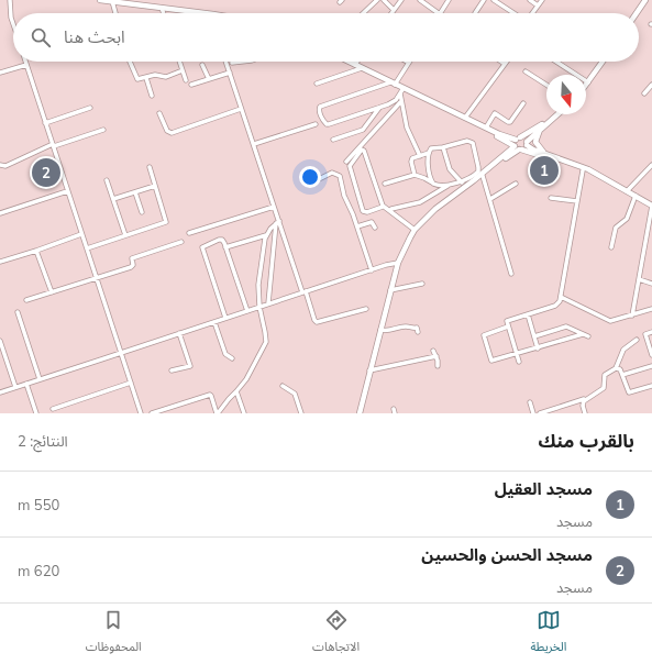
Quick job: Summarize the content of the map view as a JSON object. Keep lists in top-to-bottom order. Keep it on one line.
{"north":"bottom","page":{"search":"ابحث هنا","pins":["1","2"],"heading":["بالقرب منك","النتائج: 2"],"list":[{"mark":"1","name":"مسجد العقيل","note":"مسجد","value":"550 m"},{"mark":"2","name":"مسجد الحسن والحسين","note":"مسجد","value":"620 m"}],"nav":["الخريطة","الاتجاهات","المحفوظات"]}}
